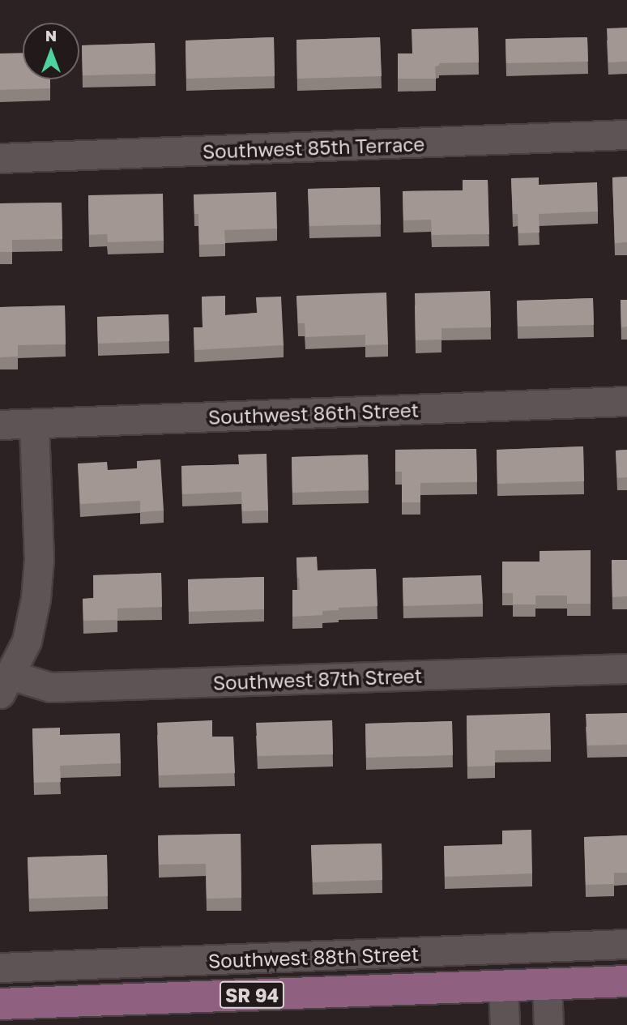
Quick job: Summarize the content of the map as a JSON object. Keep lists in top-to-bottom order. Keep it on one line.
{"streets":{"main road":["Southwest 88th Street","SR 94"],"street":["Southwest 85th Terrace","Southwest 86th Street","Southwest 87th Street"]},"north":"top"}
